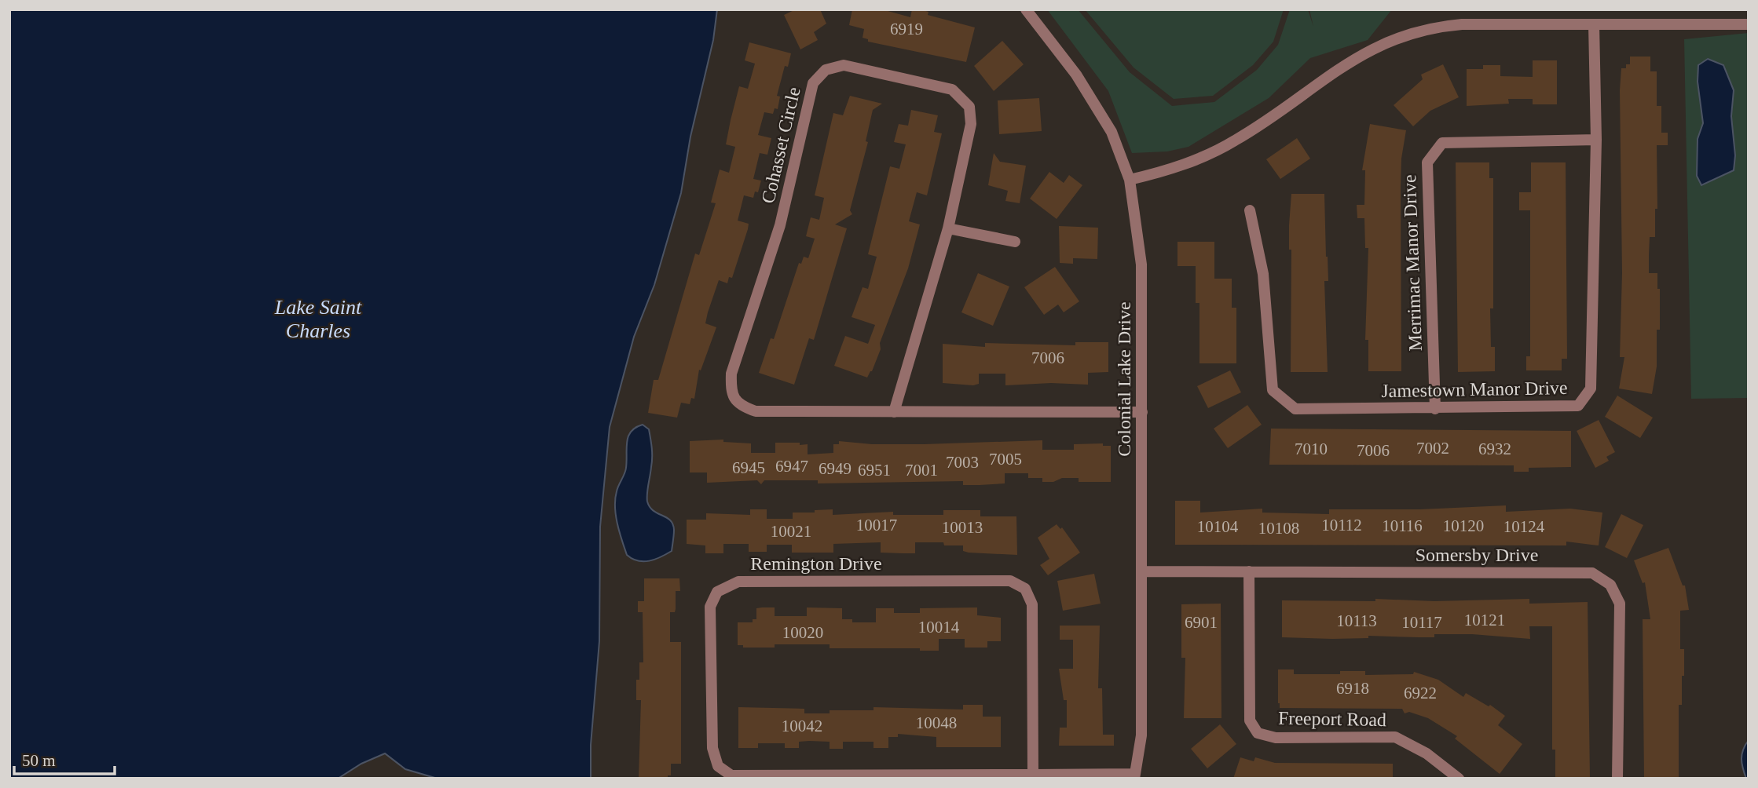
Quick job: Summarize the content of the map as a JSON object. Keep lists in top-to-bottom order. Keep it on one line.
{"streets":{"street":["Cohasset Circle","Merrimac Manor Drive","Colonial Lake Drive","Jamestown Manor Drive","Somersby Drive","Remington Drive","Freeport Road"]},"crossings":[["Cohasset Circle","Colonial Lake Drive"],["Merrimac Manor Drive","Jamestown Manor Drive"],["Colonial Lake Drive","Somersby Drive"],["Colonial Lake Drive","Remington Drive"],["Somersby Drive","Freeport Road"]],"water":["Lake Saint Charles"],"house_numbers":["6919","7006","7002","7010","6932","7006","7005","7003","6947","6945","6949","6951","7001","10017","10112","10116","10120","10104","10124","10013","10108","10021","10121","10113","6901","10117","10014","10020","6918","6922","10048","10042"],"scale_bar":"50 m"}
